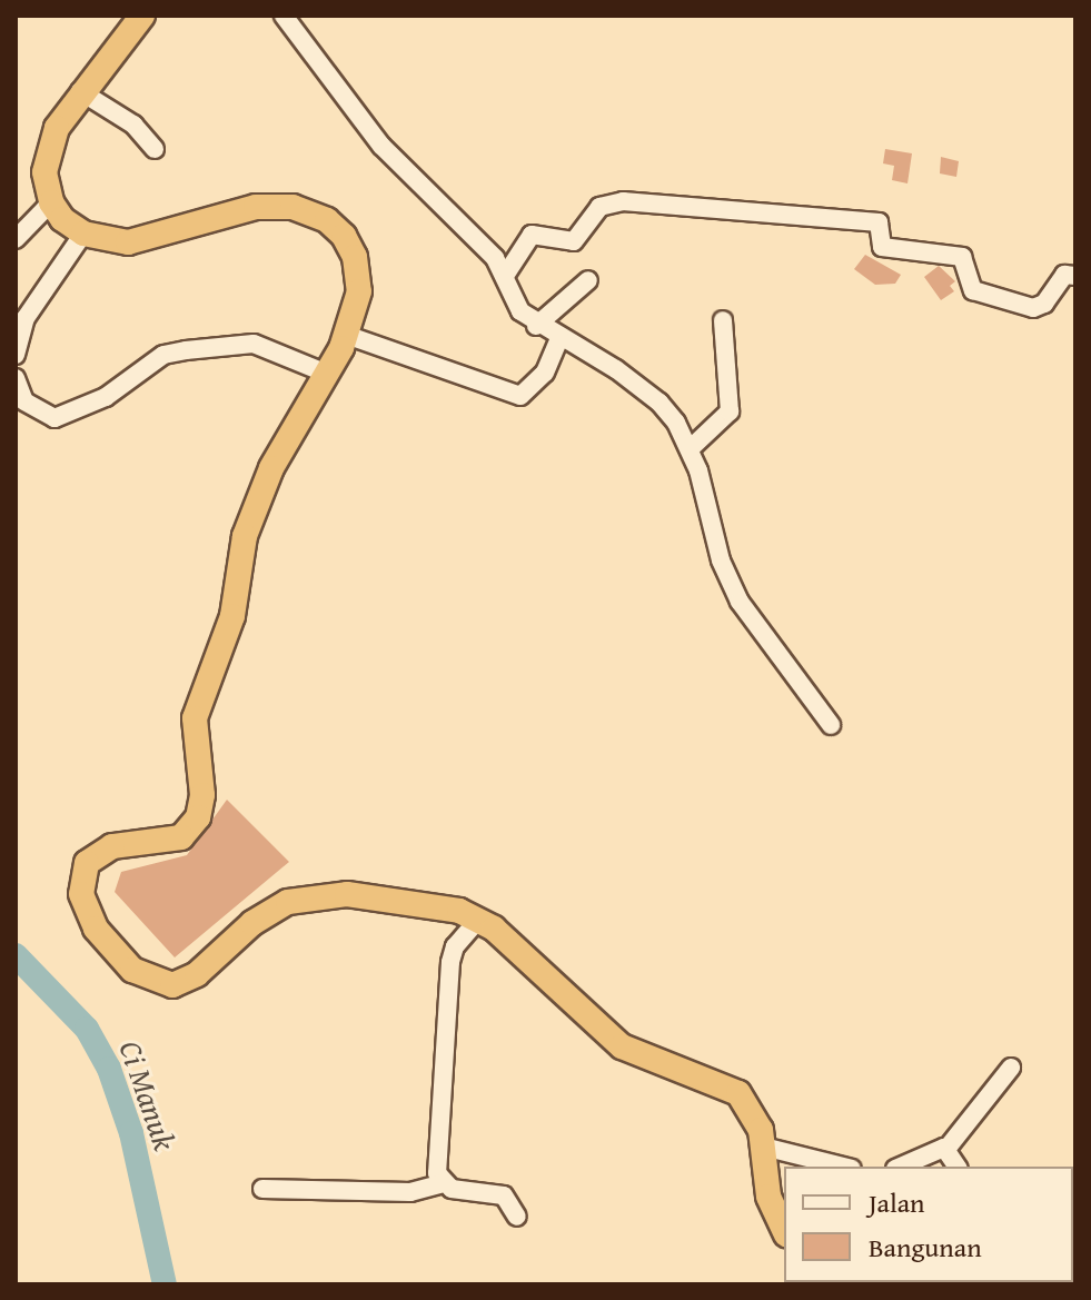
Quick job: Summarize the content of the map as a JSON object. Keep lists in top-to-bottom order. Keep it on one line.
{"water":["Ci Manuk"],"legend":["Jalan","Bangunan"]}
